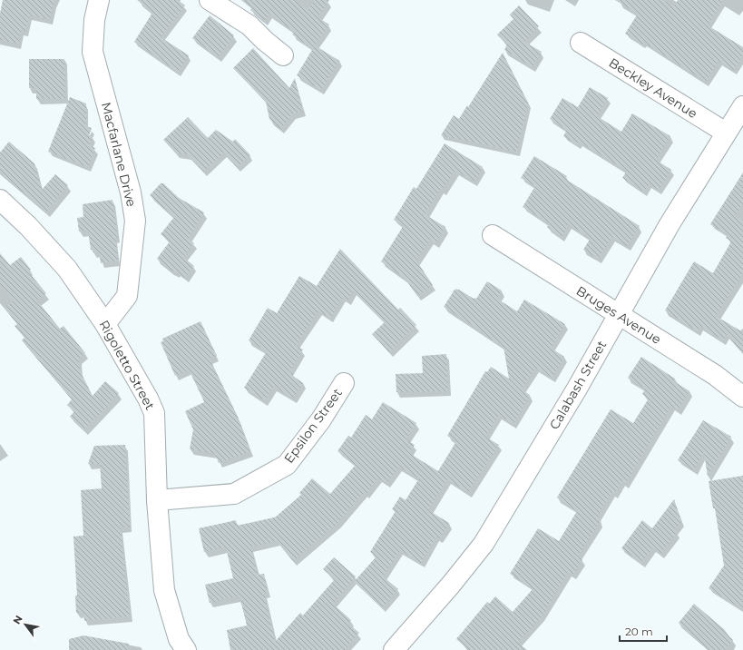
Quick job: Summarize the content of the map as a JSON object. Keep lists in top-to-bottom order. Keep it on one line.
{"streets":{"street":["Beckley Avenue","Macfarlane Drive","Bruges Avenue","Rigoletto Street","Calabash Street","Epsilon Street"]},"crossings":[["Beckley Avenue","Calabash Street"],["Macfarlane Drive","Rigoletto Street"],["Bruges Avenue","Calabash Street"],["Rigoletto Street","Epsilon Street"]],"scale_bar":"20 m","north":"top left"}
